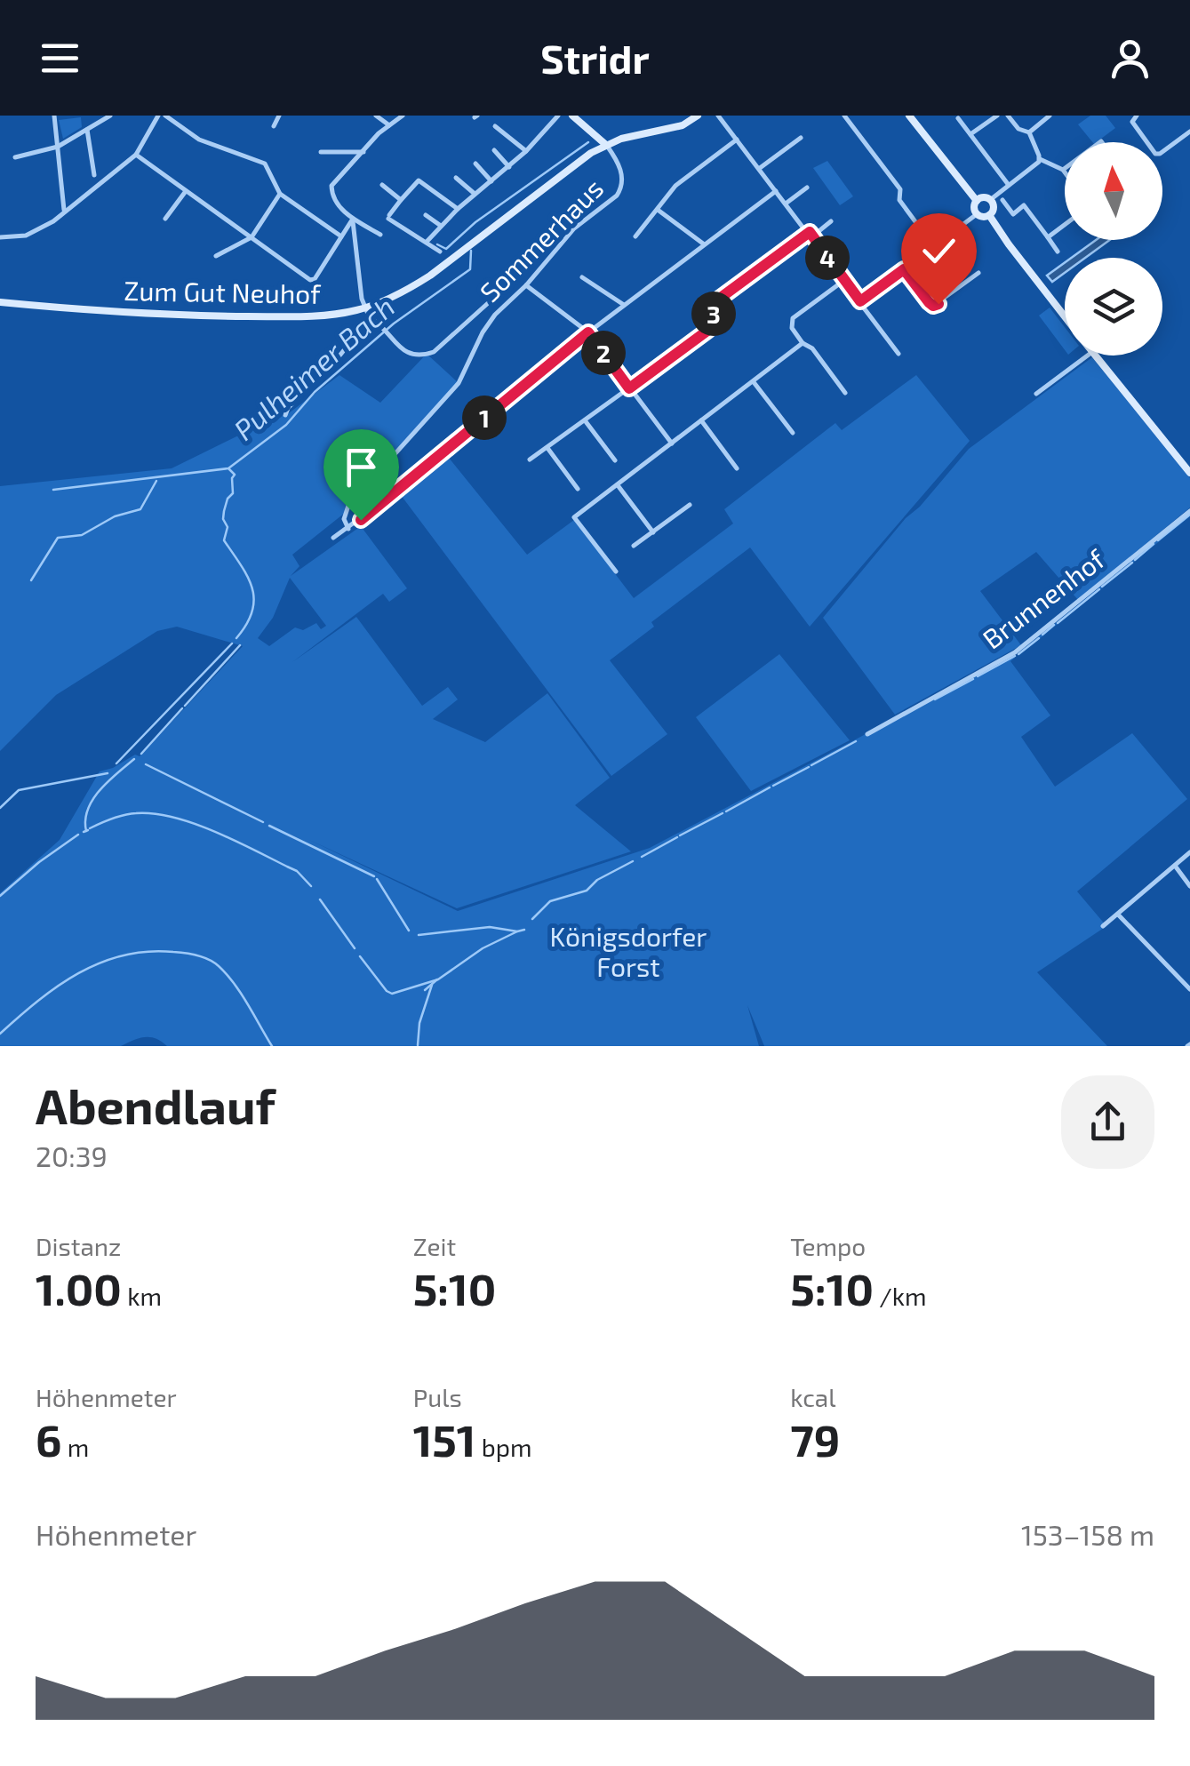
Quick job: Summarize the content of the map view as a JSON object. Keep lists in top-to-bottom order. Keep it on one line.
{"streets":{"main road":["Zum Gut Neuhof"],"street":["Sommerhaus","Brunnenhof"]},"crossings":[["Sommerhaus","Zum Gut Neuhof"]],"water":["Pulheimer Bach"],"parks":["Königsdorfer Forst"],"north":"top","page":{"header":"Stridr","pins":["4","3","2","1"],"heading":["Abendlauf","20:39"],"stats":[["Distanz","1.00 km"],["Zeit","5:10"],["Tempo","5:10 /km"],["Höhenmeter","6 m"],["Puls","151 bpm"],["kcal","79"]],"chart":["Höhenmeter","153–158 m"]}}
